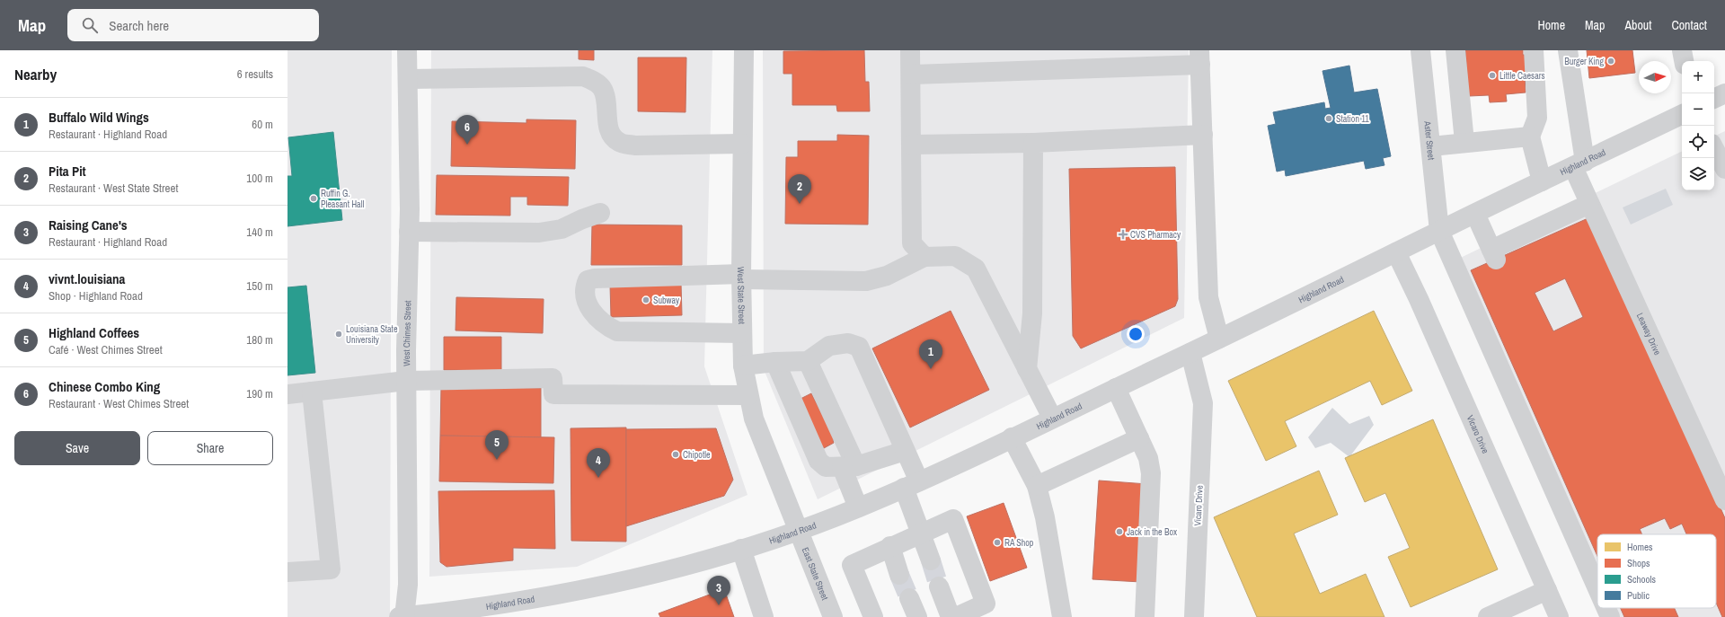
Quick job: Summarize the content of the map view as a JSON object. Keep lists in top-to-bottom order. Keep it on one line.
{"streets":{"street":["Aster Street","Highland Road","West State Street","West Chimes Street","Leaway Drive","Vicaro Drive","East State Street"]},"crossings":[["Aster Street","Highland Road"],["Highland Road","West State Street"],["Highland Road","West Chimes Street"],["Highland Road","Leaway Drive"],["Highland Road","Vicaro Drive"],["Highland Road","East State Street"],["West State Street","East State Street"]],"places":{"other":["Burger King","Little Caesars","Station 11","Ruffin G. Pleasant Hall","Subway","Louisiana State University","Chipotle","Jack in the Box","RA Shop"],"health":["CVS Pharmacy"]},"legend":["Homes","Shops","Schools","Public"],"north":"right","page":{"header":"Map","search":"Search here","nav":["Home","Map","About","Contact"],"heading":["Nearby","6 results"],"map_buttons":["+","−"],"list":[{"mark":"1","name":"Buffalo Wild Wings","note":"Restaurant · Highland Road","value":"60 m"},{"mark":"2","name":"Pita Pit","note":"Restaurant · West State Street","value":"100 m"},{"mark":"3","name":"Raising Cane's","note":"Restaurant · Highland Road","value":"140 m"},{"mark":"4","name":"vivnt.louisiana","note":"Shop · Highland Road","value":"150 m"},{"mark":"5","name":"Highland Coffees","note":"Café · West Chimes Street","value":"180 m"},{"mark":"6","name":"Chinese Combo King","note":"Restaurant · West Chimes Street","value":"190 m"}],"pins":["6","2","1","5","4","3"],"buttons":["Save","Share"]}}
